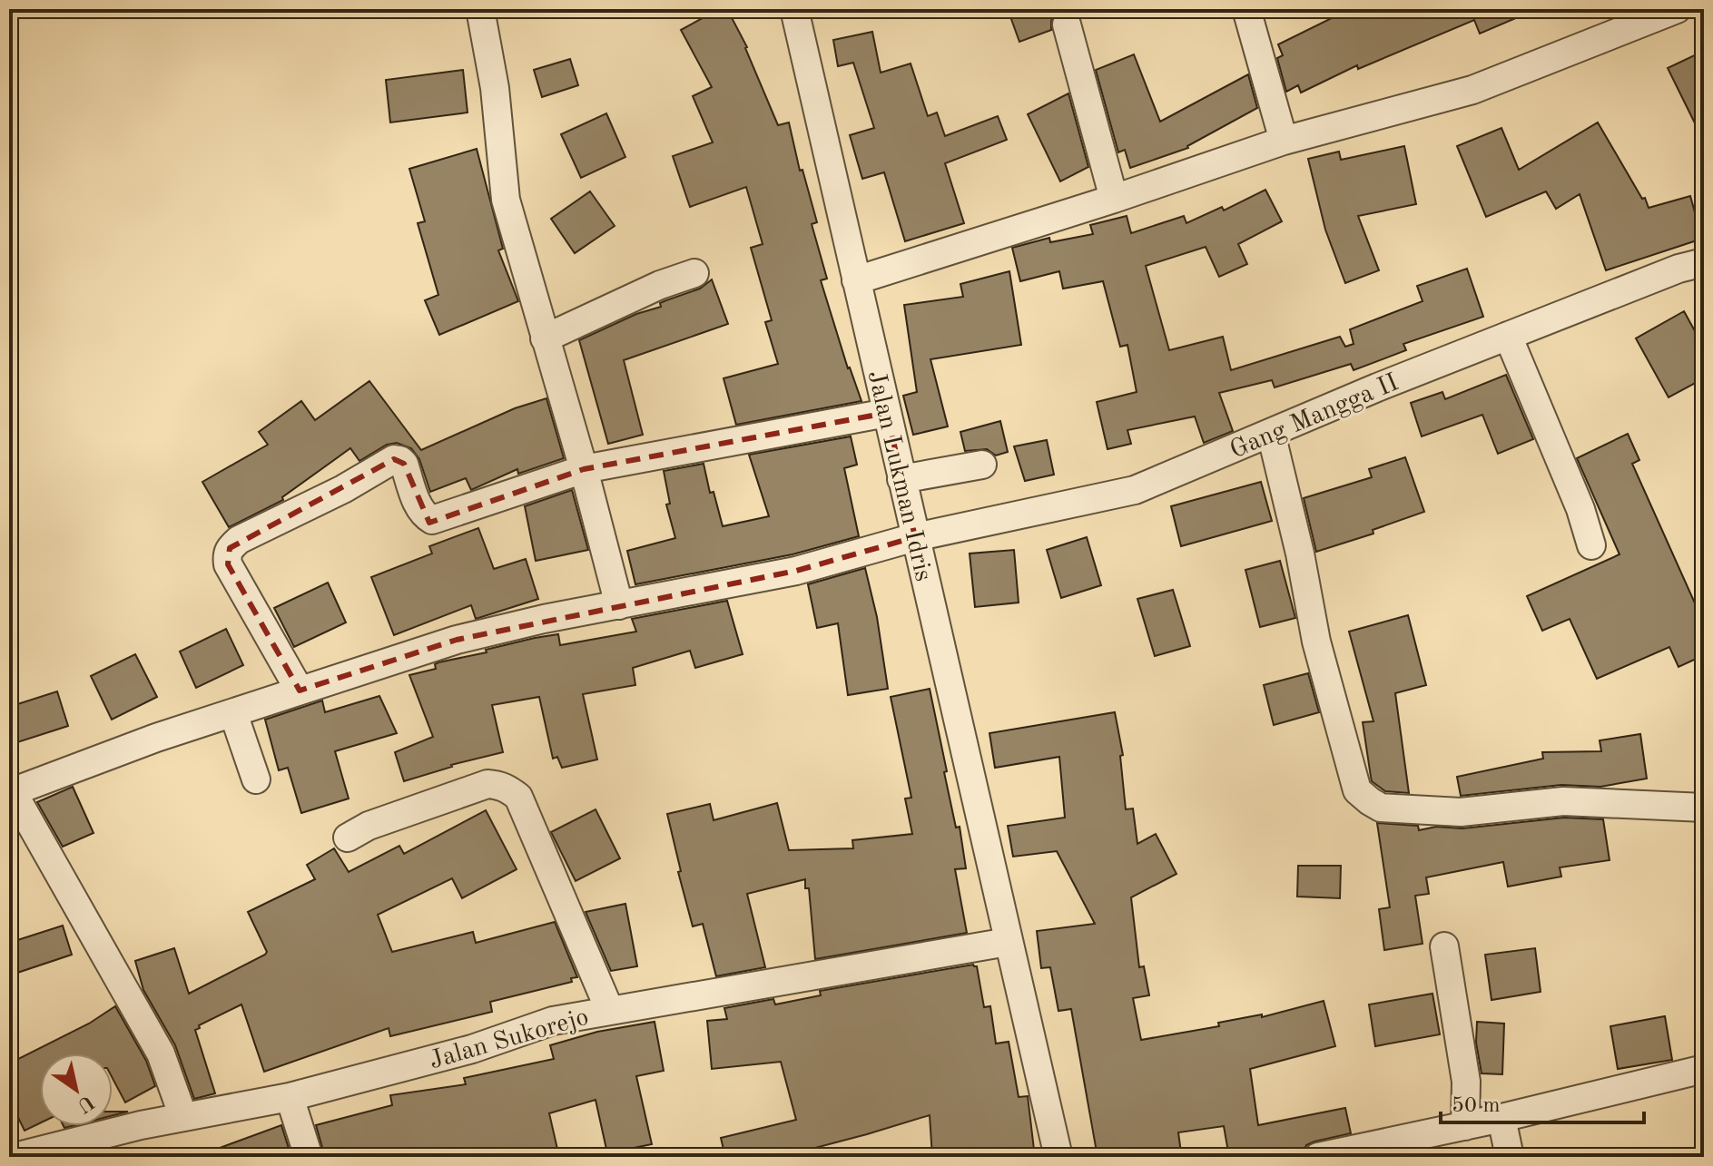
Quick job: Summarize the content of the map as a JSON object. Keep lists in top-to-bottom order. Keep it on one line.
{"streets":{"street":["Gang Mangga II","Jalan Lukman Idris","Jalan Sukorejo"]},"crossings":[["Gang Mangga II","Jalan Lukman Idris"],["Jalan Lukman Idris","Jalan Sukorejo"]],"scale_bar":"50 m","north":"bottom right"}
